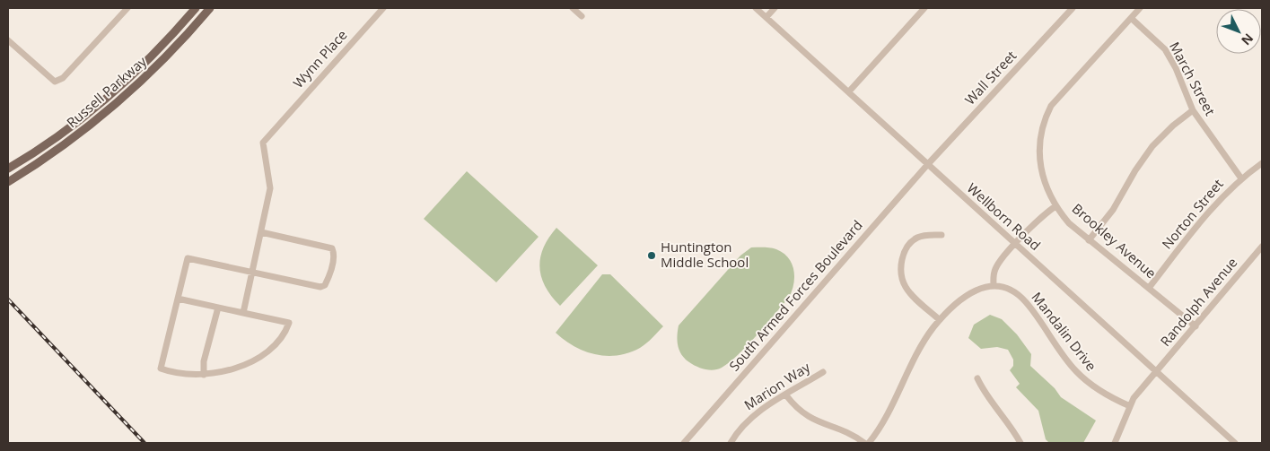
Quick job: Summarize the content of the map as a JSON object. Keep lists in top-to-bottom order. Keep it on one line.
{"streets":{"main road":["Russell Parkway"],"street":["Wynn Place","Wall Street","March Street","Norton Street","Wellborn Road","Brookley Avenue","South Armed Forces Boulevard","Randolph Avenue","Mandalin Drive","Marion Way"]},"crossings":[["Wall Street","Wellborn Road"],["Wall Street","South Armed Forces Boulevard"],["March Street","Norton Street"],["March Street","Brookley Avenue"],["Norton Street","Brookley Avenue"],["Wellborn Road","South Armed Forces Boulevard"],["Wellborn Road","Randolph Avenue"],["Brookley Avenue","Randolph Avenue"]],"places":["Huntington Middle School"],"north":"bottom right"}
